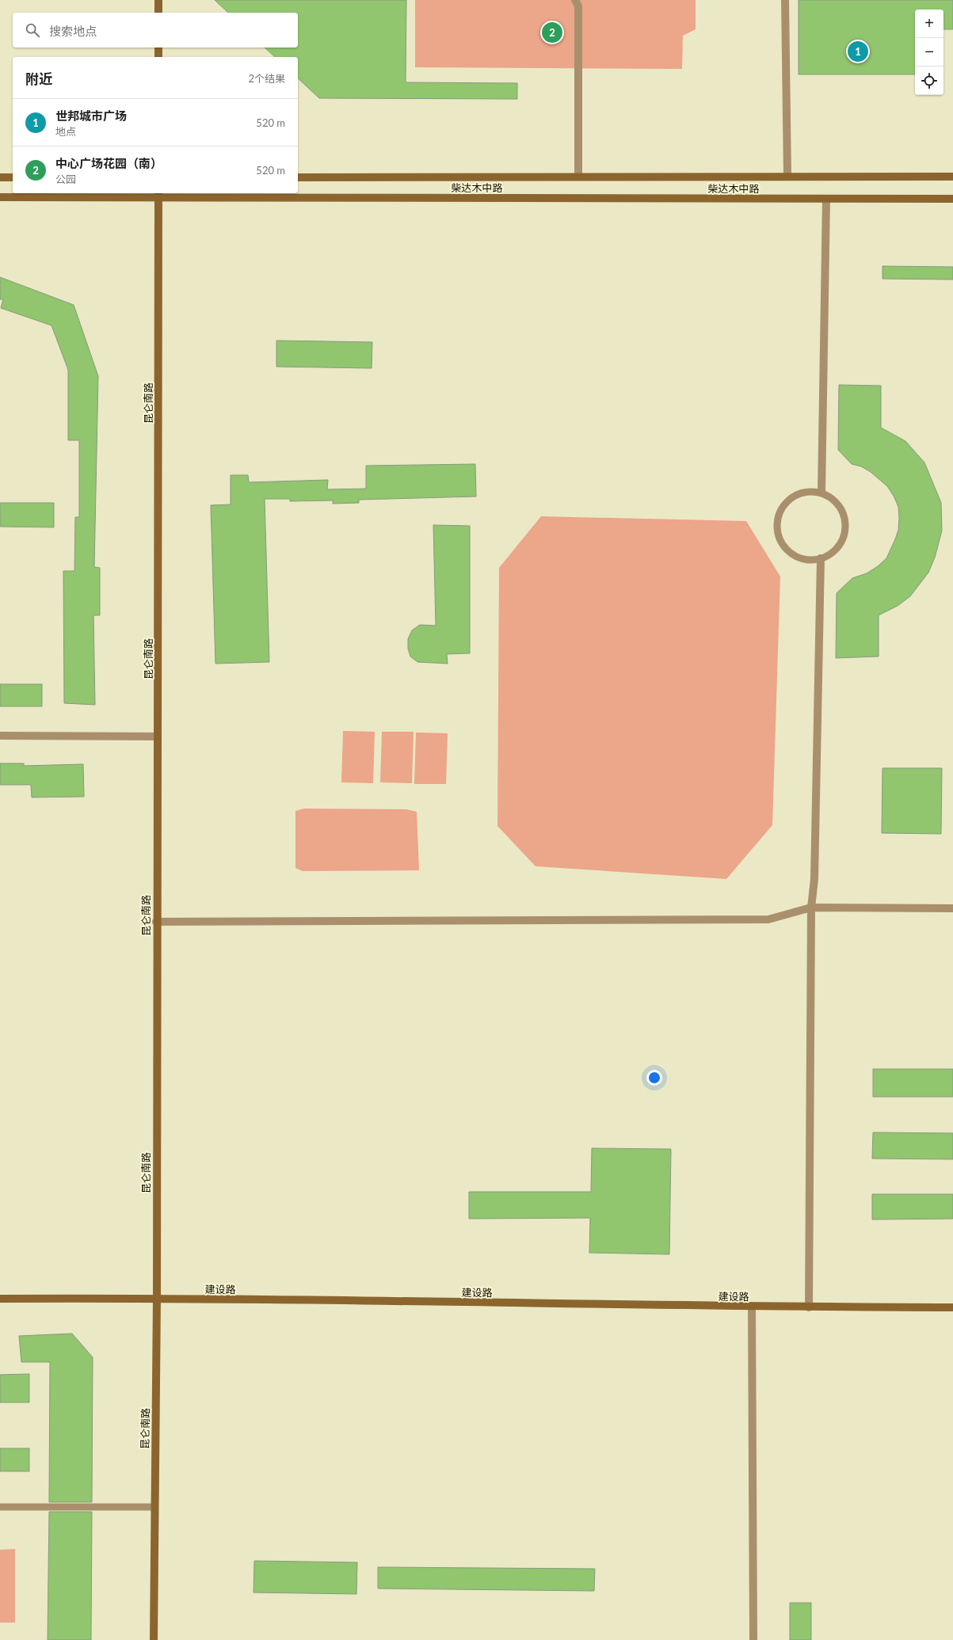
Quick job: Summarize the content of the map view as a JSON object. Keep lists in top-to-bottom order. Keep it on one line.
{"streets":{"main road":["柴达木中路","昆仑南路","建设路"]},"crossings":[["柴达木中路","昆仑南路"],["昆仑南路","建设路"]],"page":{"map_buttons":["+","−"],"search":"搜索地点","pins":["2","1"],"heading":["附近","2个结果"],"list":[{"mark":"1","name":"世邦城市广场","note":"地点","value":"520 m"},{"mark":"2","name":"中心广场花园（南）","note":"公园","value":"520 m"}]}}
